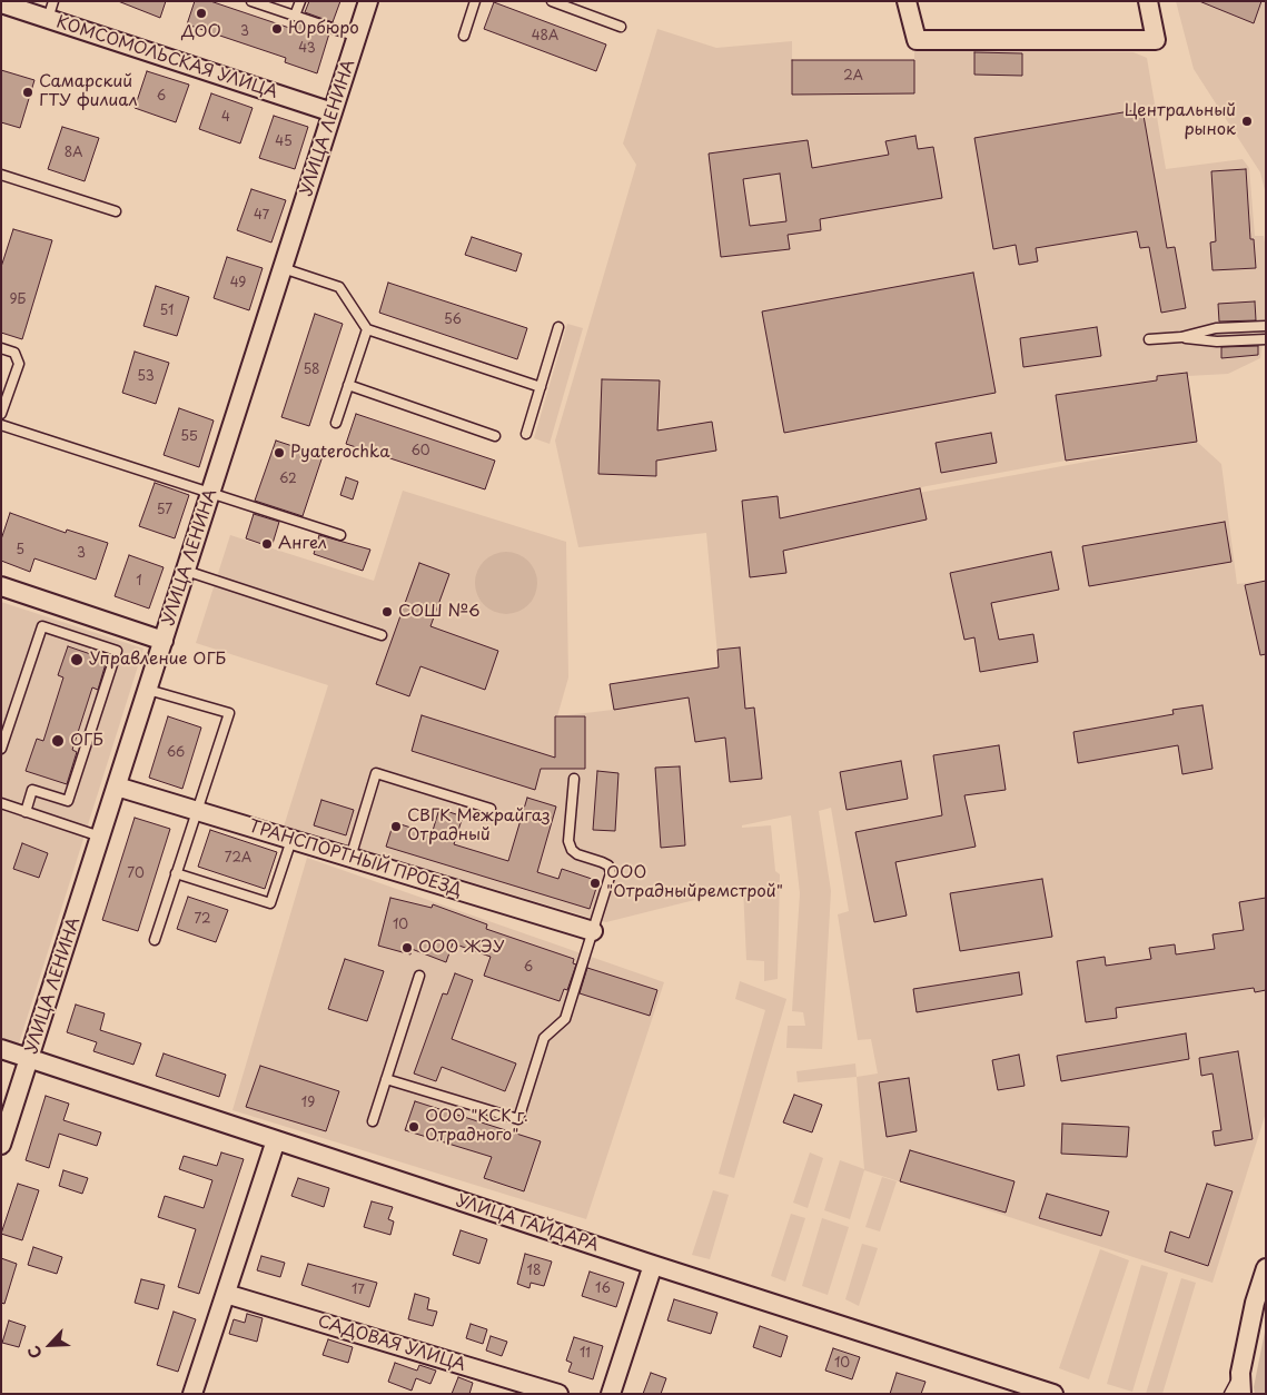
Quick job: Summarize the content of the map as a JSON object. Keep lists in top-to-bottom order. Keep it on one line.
{"streets":{"street":["КОМСОМОЛЬСКАЯ УЛИЦА","УЛИЦА ЛЕНИНА","ТРАНСПОРТНЫЙ ПРОЕЗД","УЛИЦА ГАЙДАРА","САДОВАЯ УЛИЦА"]},"crossings":[["КОМСОМОЛЬСКАЯ УЛИЦА","УЛИЦА ЛЕНИНА"],["УЛИЦА ЛЕНИНА","ТРАНСПОРТНЫЙ ПРОЕЗД"],["УЛИЦА ЛЕНИНА","УЛИЦА ГАЙДАРА"]],"places":["ДОО","Юрбюро","Самарский ГТУ филиал","Центральный рынок","Pyaterochka","Ангел","СОШ №6","Управление ОГБ","ОГБ","СВГК Межрайгаз Отрадный","ООО \"Отрадныйремстрой\"","ООО ЖЭУ","ООО \"КСК г. Отрадного\""],"house_numbers":["3","48А","43","2А","6","4","45","8А","47","49","9Б","51","56","58","53","55","60","62","57","5","3","1","66","72А","70","72","10","6","19","18","16","17","11","10"],"north":"bottom left"}
